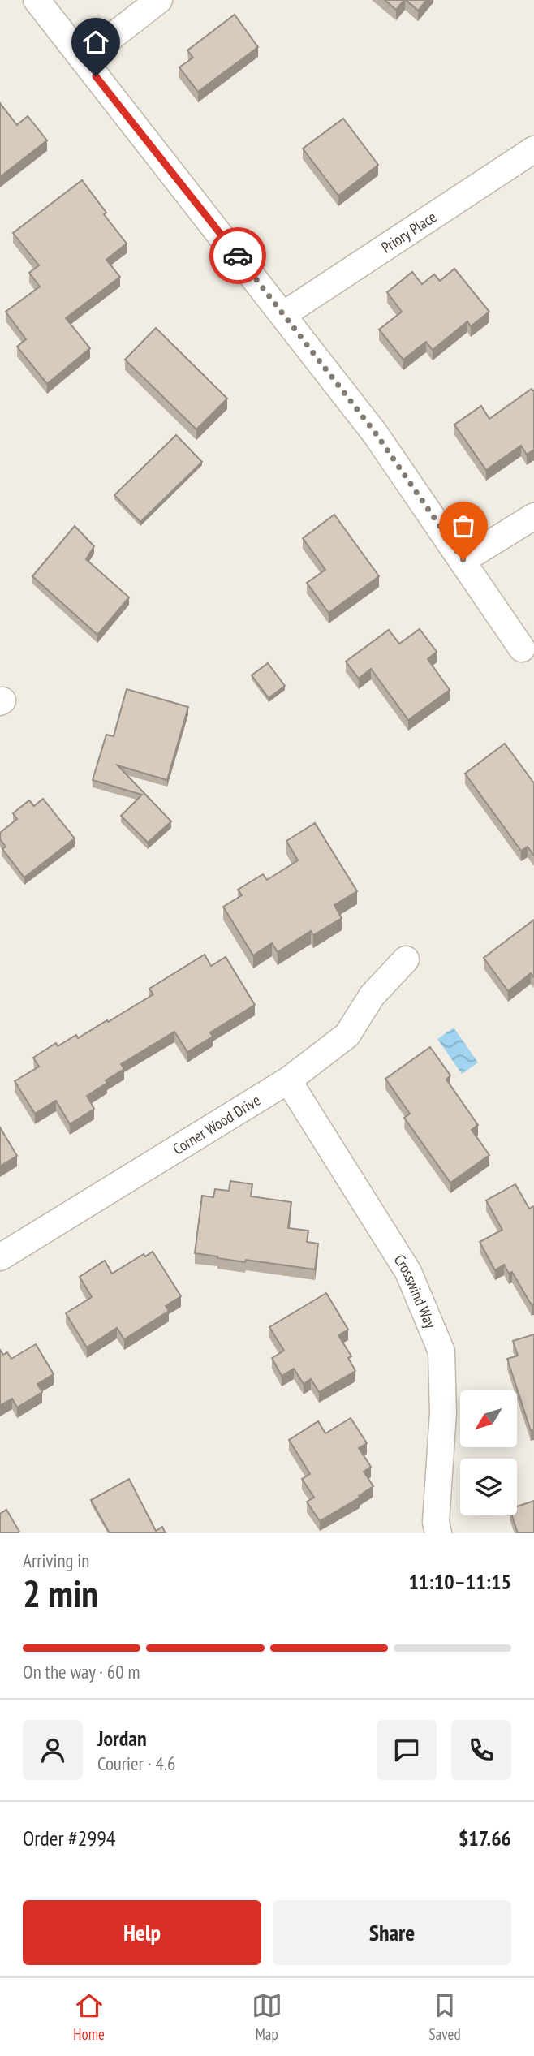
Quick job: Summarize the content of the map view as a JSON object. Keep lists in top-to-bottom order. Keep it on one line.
{"streets":{"street":["Priory Place","Corner Wood Drive","Crosswind Way"]},"crossings":[["Corner Wood Drive","Crosswind Way"]],"north":"bottom left","page":{"heading":["2 min","Arriving in","11:10–11:15"],"panel":["Jordan","Courier · 4.6","Order #2994","$17.66"],"bar":"On the way · 60 m","buttons":["Help","Share"],"tabs":["Home","Map","Saved"]}}
